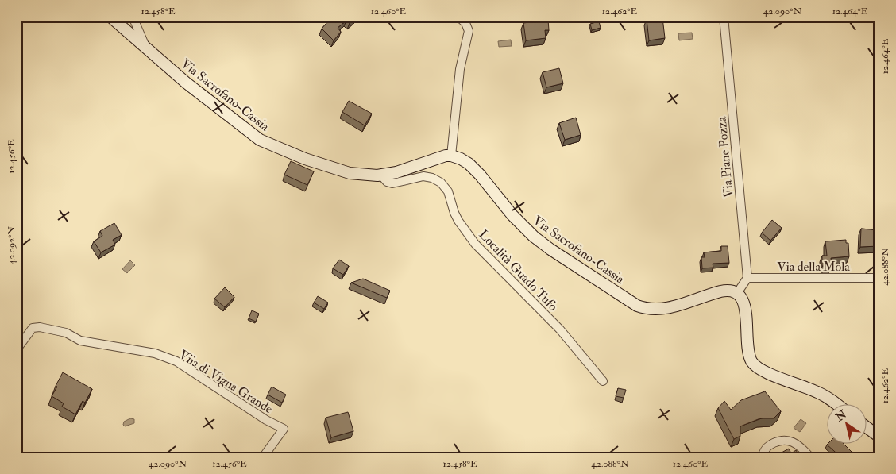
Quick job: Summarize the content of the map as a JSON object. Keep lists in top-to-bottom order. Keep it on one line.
{"streets":{"street":["Via Sacrofano-Cassia","Via Piane Pozza","Via della Mola","Località Guado Tufo","Viia di Vigna Grande"]},"crossings":[["Via Sacrofano-Cassia","Località Guado Tufo"],["Via Piane Pozza","Via della Mola"]],"north":"top left","coordinates":["12.458°E","12.460°E","12.462°E","42.090°N","12.464°E","12.456°E","42.092°N","42.088°N"]}
